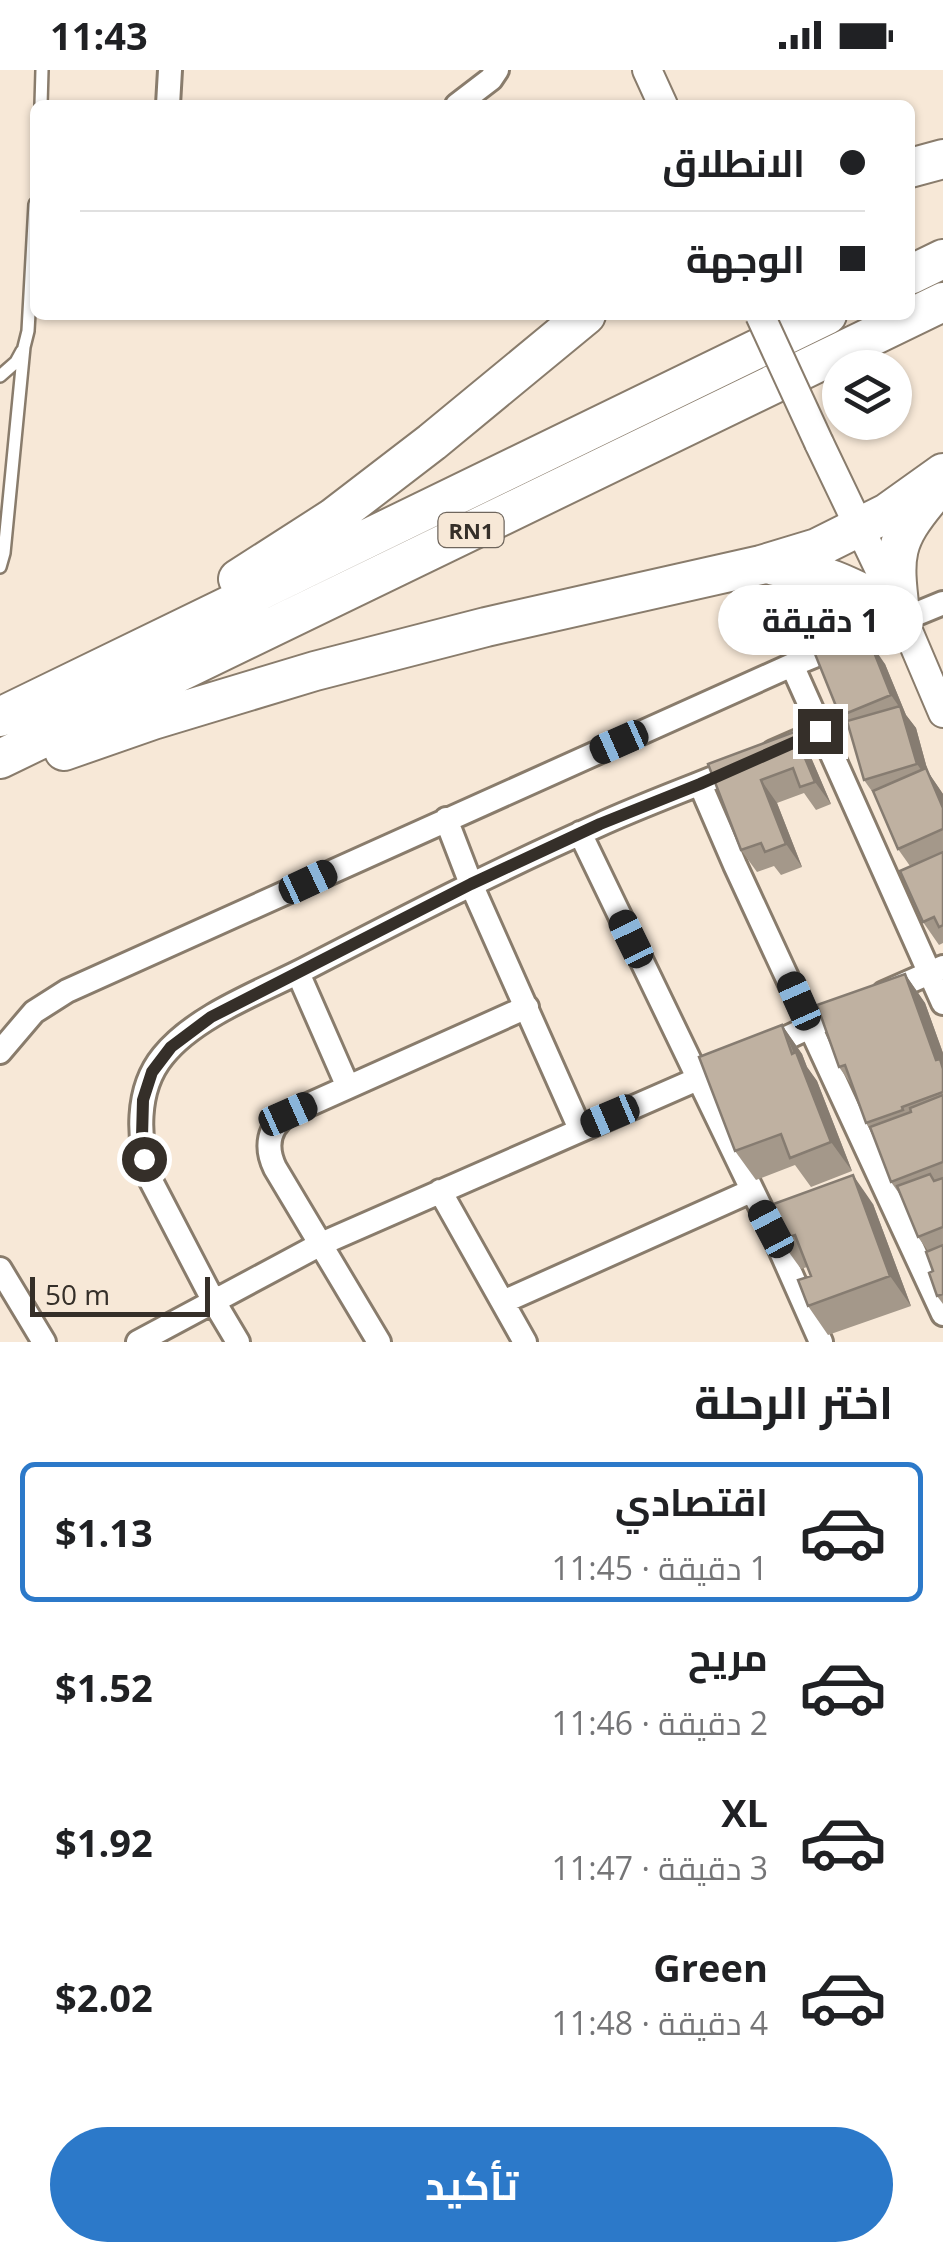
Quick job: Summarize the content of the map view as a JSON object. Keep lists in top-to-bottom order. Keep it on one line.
{"streets":{"highway":["RN1"]},"scale_bar":"50 m","page":{"status":"11:43","banner":["الانطلاق","الوجهة"],"bubble":"1 دقيقة","scale":"50 m","heading":"اختر الرحلة","list":[{"name":"اقتصادي","note":"1 دقيقة · 11:45","value":"$1.13"},{"name":"مريح","note":"2 دقيقة · 11:46","value":"$1.52"},{"name":"XL","note":"3 دقيقة · 11:47","value":"$1.92"},{"name":"Green","note":"4 دقيقة · 11:48","value":"$2.02"}],"buttons":"تأكيد"}}
